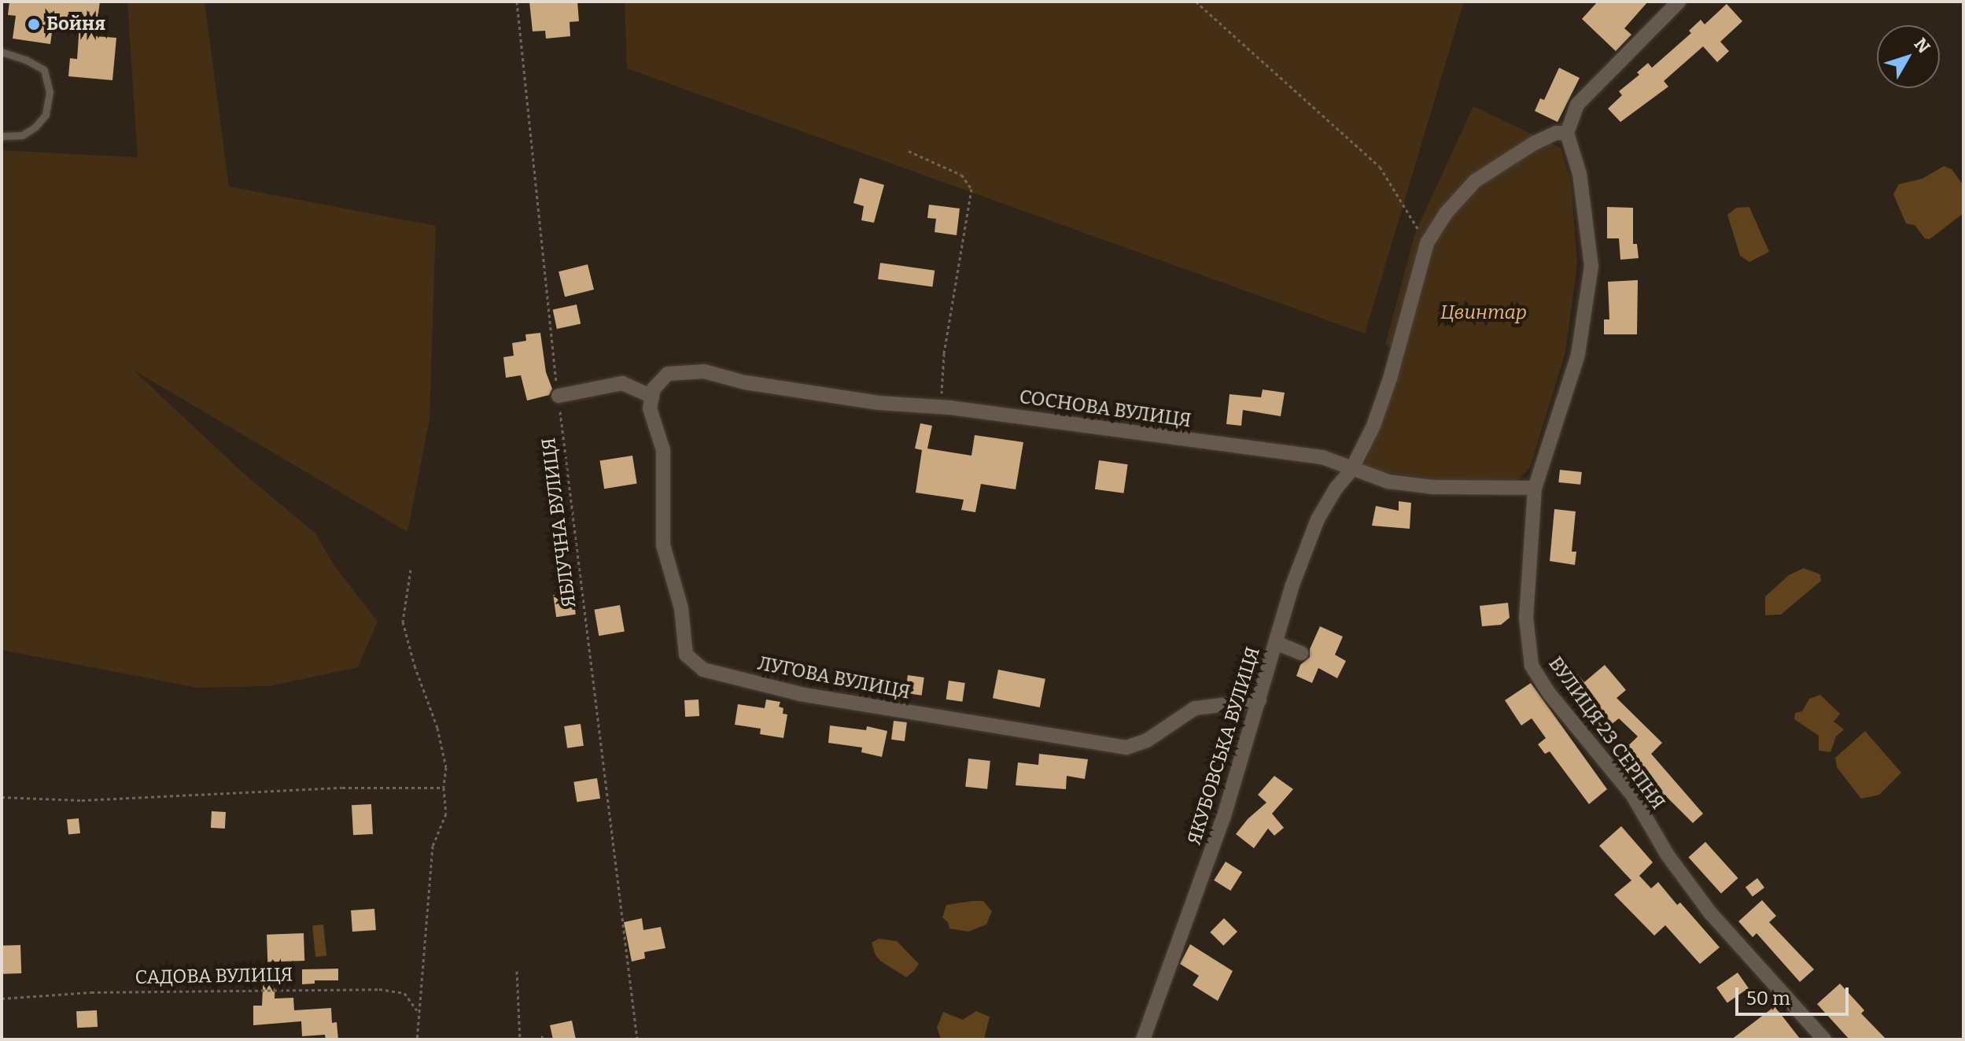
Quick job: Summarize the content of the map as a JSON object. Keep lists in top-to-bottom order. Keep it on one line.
{"streets":{"street":["СОСНОВА ВУЛИЦЯ","ЛУГОВА ВУЛИЦЯ","ВУЛИЦЯ 23 СЕРПНЯ","ЯКУБОВСЬКА ВУЛИЦЯ"],"path":["ЯБЛУЧНА ВУЛИЦЯ","САДОВА ВУЛИЦЯ"]},"crossings":[["СОСНОВА ВУЛИЦЯ","ЛУГОВА ВУЛИЦЯ"],["СОСНОВА ВУЛИЦЯ","ВУЛИЦЯ 23 СЕРПНЯ"],["СОСНОВА ВУЛИЦЯ","ЯКУБОВСЬКА ВУЛИЦЯ"],["ЛУГОВА ВУЛИЦЯ","ЯКУБОВСЬКА ВУЛИЦЯ"],["ВУЛИЦЯ 23 СЕРПНЯ","ЯКУБОВСЬКА ВУЛИЦЯ"]],"parks":["Цвинтар"],"places":["Бойня"],"scale_bar":"50 m","north":"top right"}
